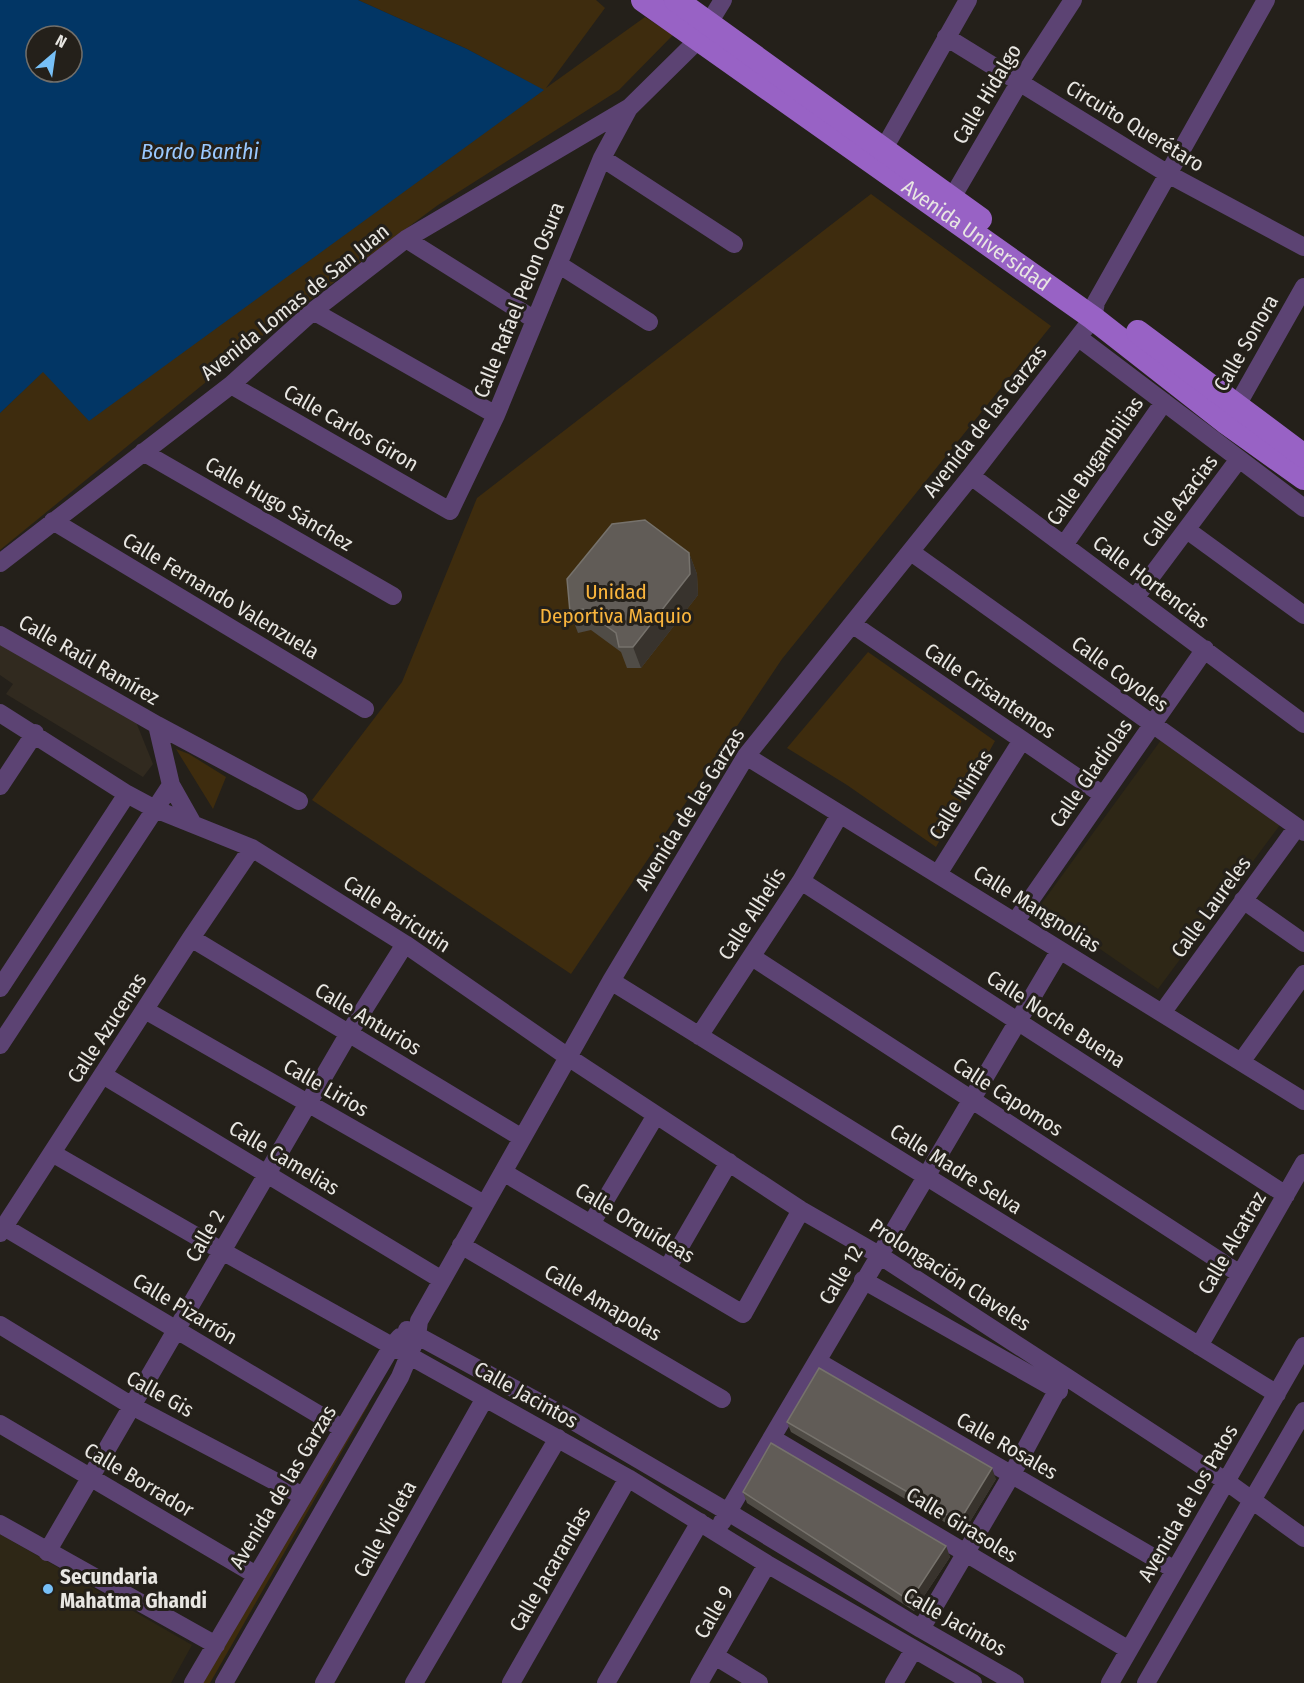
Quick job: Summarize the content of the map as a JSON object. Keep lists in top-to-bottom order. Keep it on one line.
{"streets":{"main road":["Avenida Universidad"],"street":["Calle Hidalgo","Circuito Querétaro","Calle Rafael Pelon Osura","Avenida Lomas de San Juan","Calle Sonora","Avenida de las Garzas","Calle Carlos Giron","Calle Bugambilias","Calle Azacias","Calle Hugo Sánchez","Calle Hortencias","Calle Fernando Valenzuela","Calle Raúl Ramírez","Calle Coyoles","Calle Crisantemos","Calle Gladiolas","Calle Ninfas","Calle Laureles","Calle Mangnolias","Calle Paricutin","Calle Alhelís","Calle Anturios","Calle Noche Buena","Calle Azucenas","Calle Lirios","Calle Capomos","Calle Camelias","Calle Madre Selva","Calle Orquídeas","Calle 2","Calle Alcatraz","Calle 12","Prolongación Claveles","Calle Amapolas","Calle Pizarrón","Calle Gis","Calle Jacintos","Calle Rosales","Calle Borrador","Avenida de los Patos","Calle Girasoles","Calle Violeta","Calle Jacarandas","Calle 9"]},"crossings":[["Calle Hidalgo","Circuito Querétaro"],["Calle Hidalgo","Avenida Universidad"],["Circuito Querétaro","Avenida de las Garzas"],["Avenida Universidad","Avenida Lomas de San Juan"],["Avenida Universidad","Calle Sonora"],["Avenida Universidad","Avenida de las Garzas"],["Calle Rafael Pelon Osura","Avenida Lomas de San Juan"],["Calle Rafael Pelon Osura","Calle Carlos Giron"],["Avenida Lomas de San Juan","Calle Carlos Giron"],["Avenida Lomas de San Juan","Calle Hugo Sánchez"],["Avenida Lomas de San Juan","Calle Fernando Valenzuela"],["Avenida de las Garzas","Calle Hortencias"],["Avenida de las Garzas","Calle Coyoles"],["Avenida de las Garzas","Calle Crisantemos"],["Avenida de las Garzas","Calle Mangnolias"],["Avenida de las Garzas","Calle Paricutin"],["Avenida de las Garzas","Calle Anturios"],["Avenida de las Garzas","Calle Lirios"],["Avenida de las Garzas","Calle Camelias"],["Avenida de las Garzas","Calle Madre Selva"],["Avenida de las Garzas","Calle Orquídeas"],["Avenida de las Garzas","Prolongación Claveles"],["Avenida de las Garzas","Calle Amapolas"],["Avenida de las Garzas","Calle Pizarrón"],["Avenida de las Garzas","Calle Gis"],["Avenida de las Garzas","Calle Jacintos"],["Avenida de las Garzas","Calle Borrador"],["Calle Bugambilias","Calle Hortencias"],["Calle Azacias","Calle Hortencias"],["Calle Hortencias","Calle Gladiolas"],["Calle Raúl Ramírez","Calle Paricutin"],["Calle Coyoles","Calle Gladiolas"],["Calle Coyoles","Calle Laureles"],["Calle Crisantemos","Calle Gladiolas"],["Calle Crisantemos","Calle Ninfas"],["Calle Gladiolas","Calle Mangnolias"],["Calle Ninfas","Calle Mangnolias"],["Calle Laureles","Calle Mangnolias"],["Calle Mangnolias","Calle Alhelís"],["Calle Mangnolias","Calle 12"],["Calle Paricutin","Calle Azucenas"],["Calle Paricutin","Calle 2"],["Calle Paricutin","Prolongación Claveles"],["Calle Alhelís","Calle Noche Buena"],["Calle Alhelís","Calle Capomos"],["Calle Alhelís","Calle Madre Selva"],["Calle Anturios","Calle Azucenas"],["Calle Anturios","Calle 2"],["Calle Noche Buena","Calle Alcatraz"],["Calle Noche Buena","Calle 12"],["Calle Azucenas","Calle Lirios"],["Calle Azucenas","Calle Camelias"],["Calle Azucenas","Calle Pizarrón"],["Calle Azucenas","Calle Jacintos"],["Calle Lirios","Calle 2"],["Calle Capomos","Calle Alcatraz"],["Calle Capomos","Calle 12"],["Calle Camelias","Calle 2"],["Calle Madre Selva","Calle Alcatraz"],["Calle Madre Selva","Calle 12"],["Calle Madre Selva","Avenida de los Patos"],["Calle Orquídeas","Prolongación Claveles"],["Calle 2","Calle Pizarrón"],["Calle 2","Calle Gis"],["Calle 2","Calle Jacintos"],["Calle 2","Calle Borrador"],["Calle 12","Prolongación Claveles"],["Calle 12","Calle Jacintos"],["Calle 12","Calle Rosales"],["Calle 12","Calle Girasoles"],["Prolongación Claveles","Avenida de los Patos"],["Calle Jacintos","Calle Violeta"],["Calle Jacintos","Calle Jacarandas"],["Calle Jacintos","Calle 9"],["Calle Rosales","Avenida de los Patos"],["Avenida de los Patos","Calle Girasoles"]],"water":["Bordo Banthi"],"parks":["Unidad Deportiva Maquio"],"places":["Secundaria Mahatma Ghandi"],"north":"top right"}
